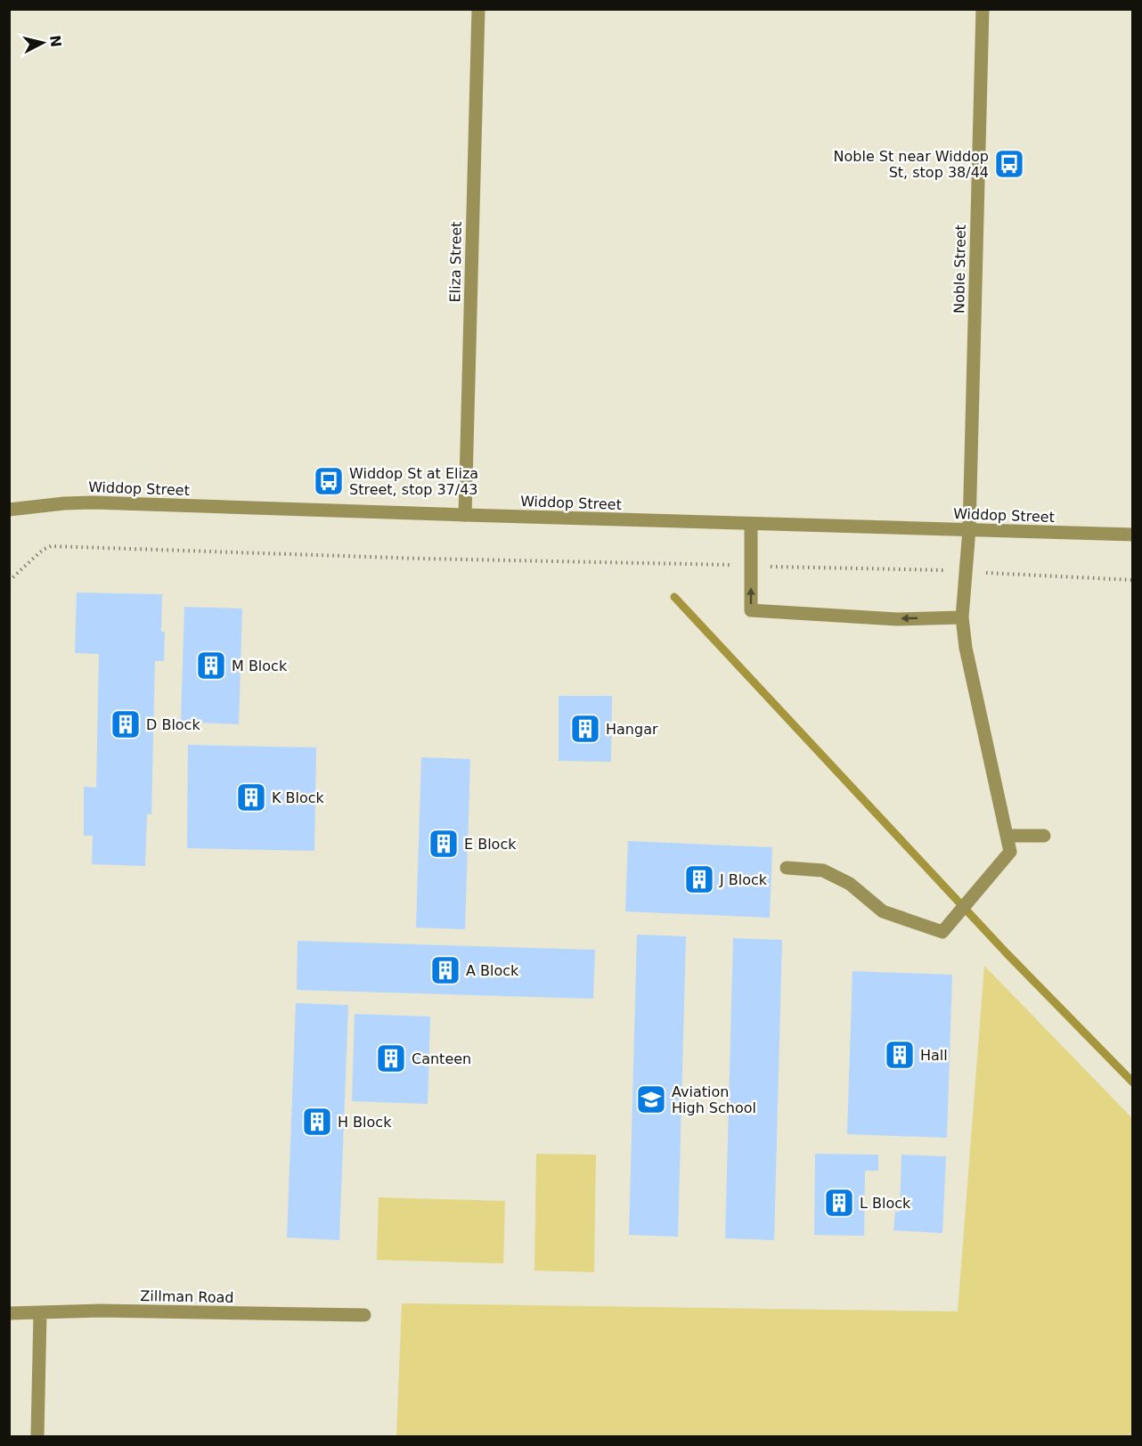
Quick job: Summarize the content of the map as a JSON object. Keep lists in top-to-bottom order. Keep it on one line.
{"streets":{"street":["Eliza Street","Noble Street","Widdop Street","Zillman Road"]},"crossings":[["Eliza Street","Widdop Street"],["Noble Street","Widdop Street"]],"places":{"bus stop":["Noble St near Widdop St, stop 38/44","Widdop St at Eliza Street, stop 37/43"],"building":["M Block","D Block","Hangar","K Block","E Block","J Block","A Block","Hall","Canteen","H Block","L Block"],"school or university":["Aviation High School"]},"north":"right"}
